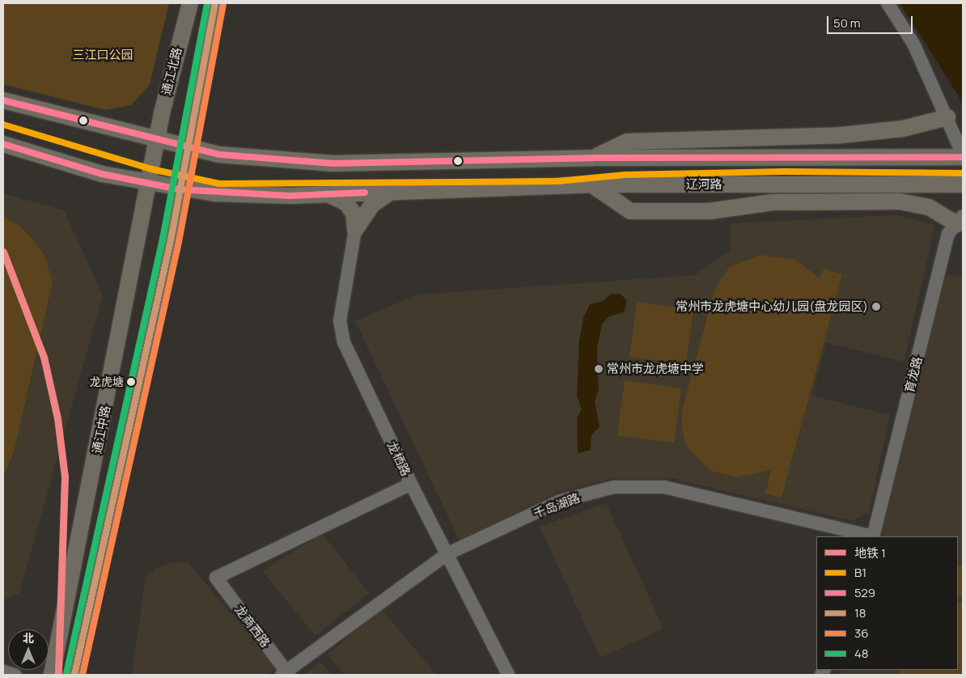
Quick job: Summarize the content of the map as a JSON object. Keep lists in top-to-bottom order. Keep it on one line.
{"streets":{"main road":["通江北路","辽河路","通江中路"],"street":["育龙路","龙栖路","千岛湖路","龙商西路"]},"crossings":[["通江北路","辽河路"],["通江北路","通江中路"],["辽河路","通江中路"],["龙栖路","千岛湖路"],["龙栖路","龙商西路"],["千岛湖路","龙商西路"]],"parks":["三江口公园"],"places":["常州市龙虎塘中心幼儿园(盘龙园区)","常州市龙虎塘中学","龙虎塘"],"lines":["transit line 18","transit line 48","transit line 36","transit line 529","transit line B1","metro line 1"],"legend":["地铁 1","B1","529","18","36","48"],"scale_bar":"50 m","north":"top"}
